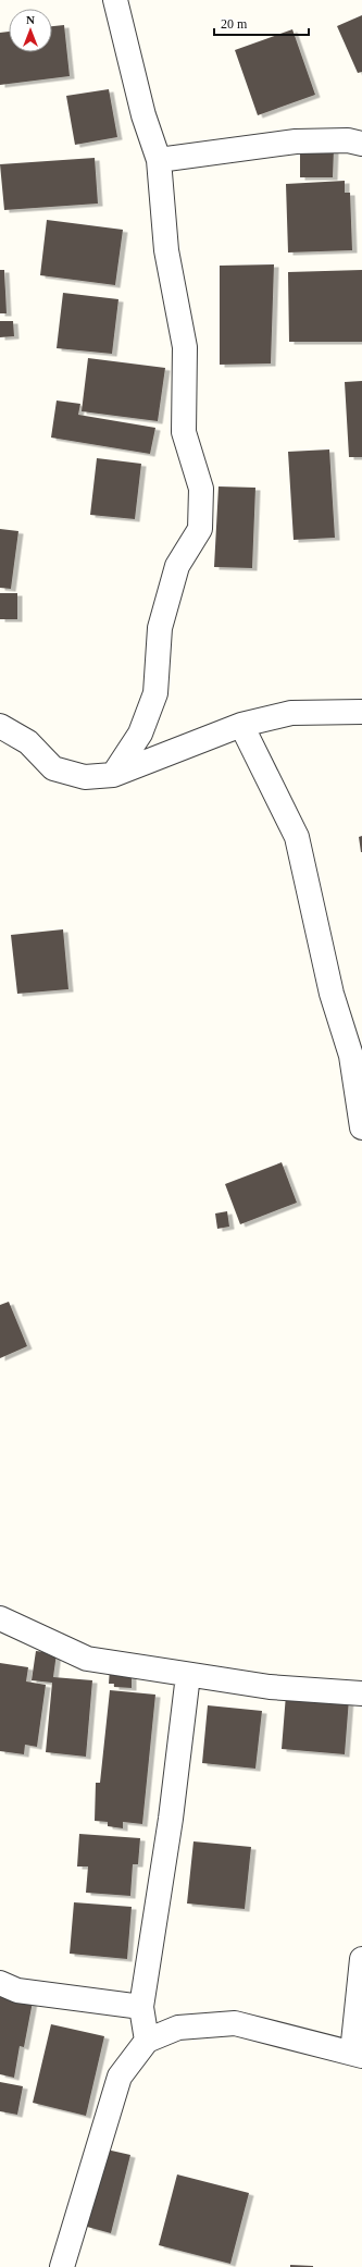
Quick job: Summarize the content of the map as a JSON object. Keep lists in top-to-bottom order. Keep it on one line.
{"scale_bar":"20 m","north":"top"}
